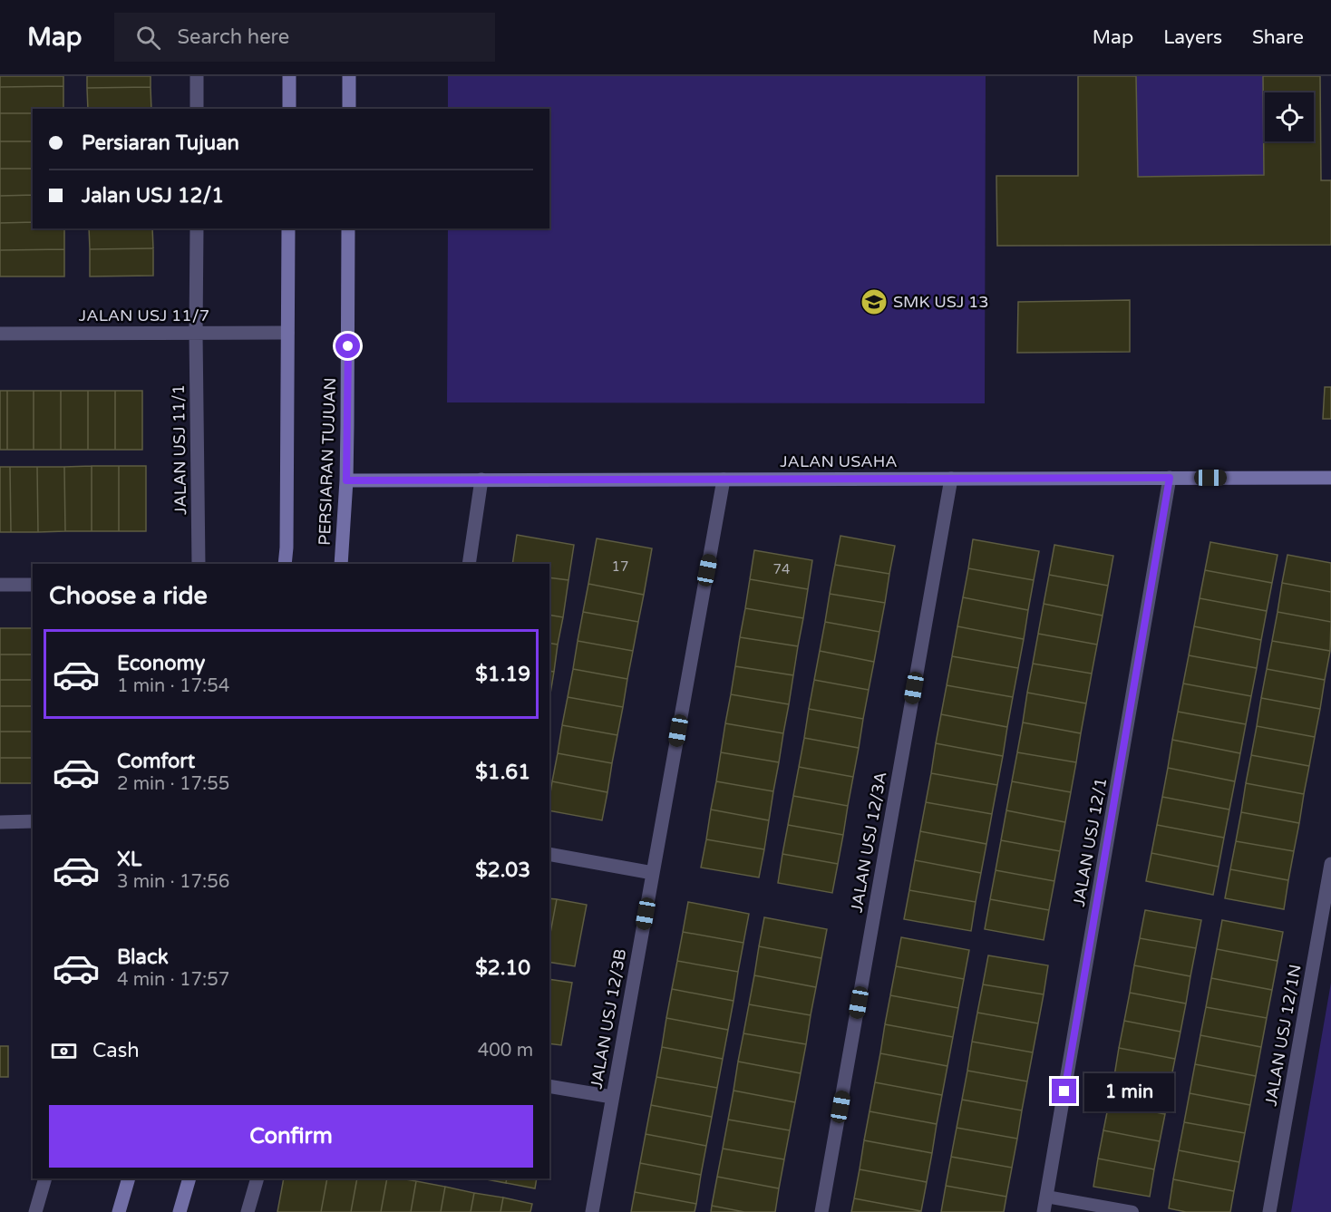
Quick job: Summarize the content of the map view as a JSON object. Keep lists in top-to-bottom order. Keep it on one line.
{"streets":{"street":["JALAN USJ 11/7","JALAN USJ 11/1","PERSIARAN TUJUAN","JALAN USAHA","JALAN USJ 12/3A","JALAN USJ 12/1","JALAN USJ 12/3B","JALAN USJ 12/1N"]},"crossings":[["JALAN USJ 11/7","JALAN USJ 11/1"],["PERSIARAN TUJUAN","JALAN USAHA"],["JALAN USAHA","JALAN USJ 12/3A"],["JALAN USAHA","JALAN USJ 12/1"],["JALAN USAHA","JALAN USJ 12/3B"]],"places":{"school or university":["SMK USJ 13"]},"house_numbers":["17","74"],"page":{"header":"Map","search":"Search here","nav":["Map","Layers","Share"],"banner":["Persiaran Tujuan","Jalan USJ 12/1"],"heading":"Choose a ride","list":[{"name":"Economy","note":"1 min · 17:54","value":"$1.19"},{"name":"Comfort","note":"2 min · 17:55","value":"$1.61"},{"name":"XL","note":"3 min · 17:56","value":"$2.03"},{"name":"Black","note":"4 min · 17:57","value":"$2.10"}],"pay":["Cash","400 m"],"bubble":"1 min","buttons":"Confirm"}}
